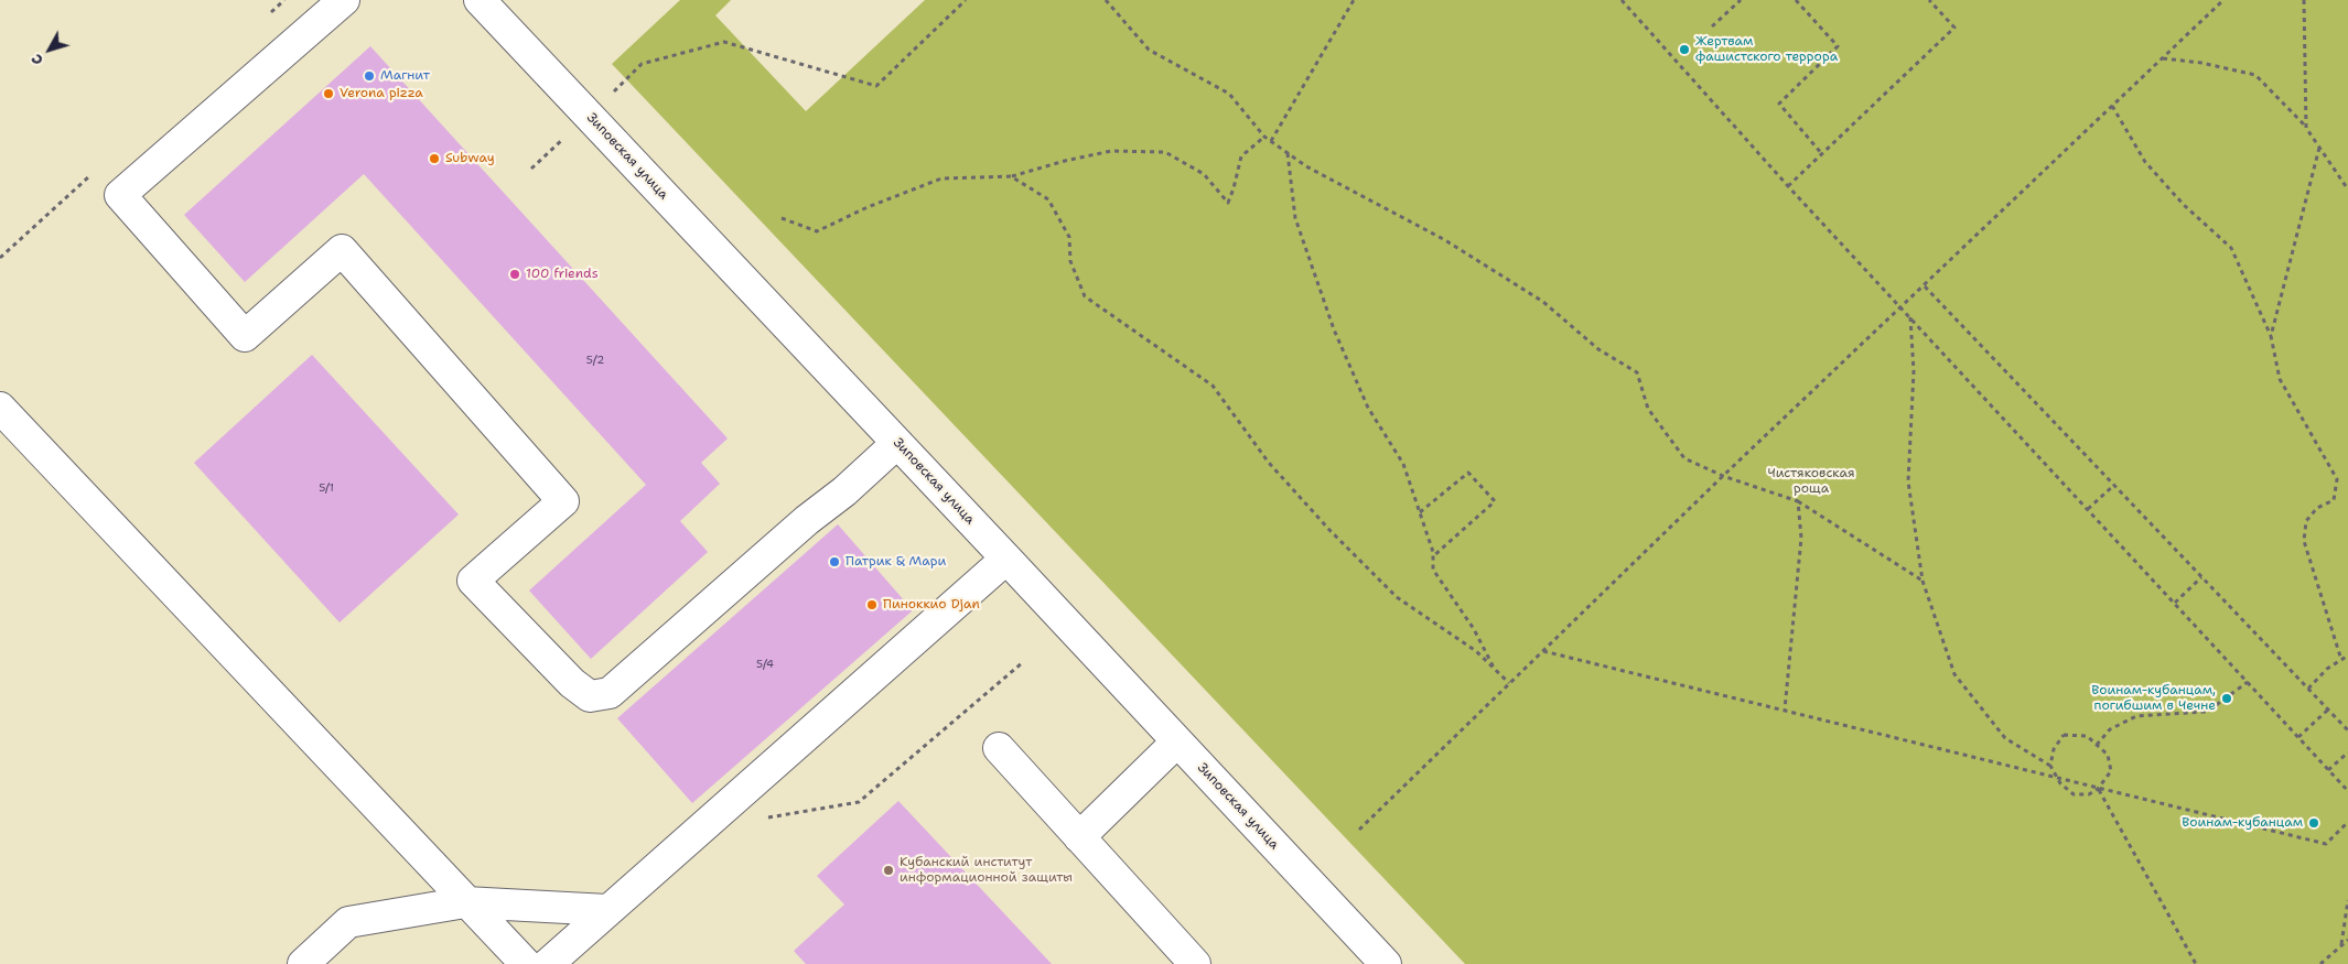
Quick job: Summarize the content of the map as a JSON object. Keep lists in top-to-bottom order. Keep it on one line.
{"streets":{"street":["Зиповская улица"]},"parks":["Чистяковская роща"],"places":["Жертвам фашистского террора","Магнит","Verona pizza","Subway","100 friends","Патрик & Мари","Пиноккио Djan","Воинам-кубанцам, погибшим в Чечне","Воинам-кубанцам","Кубанский институт информационной защиты"],"house_numbers":["5/2","5/1","5/4"],"north":"bottom left"}
